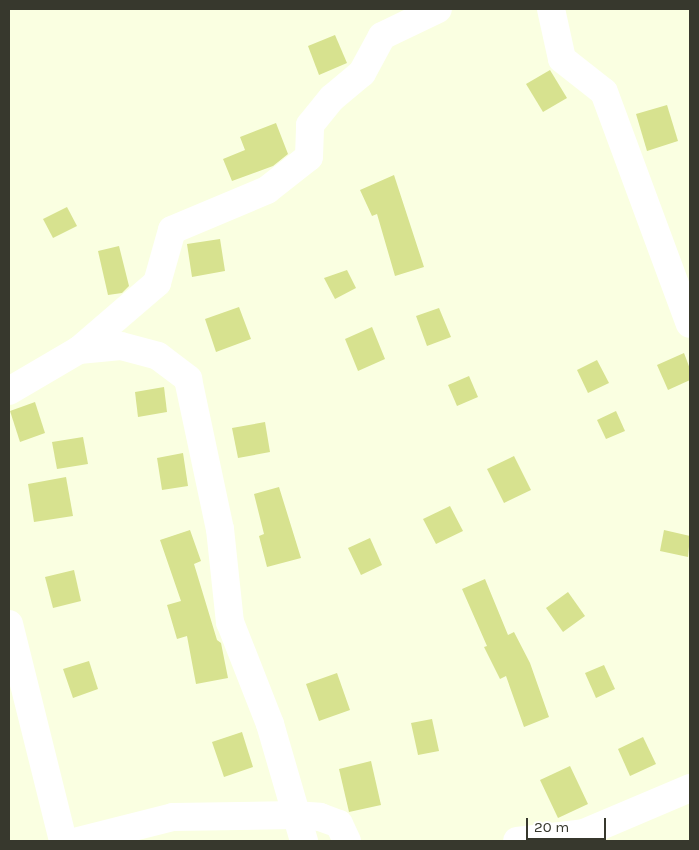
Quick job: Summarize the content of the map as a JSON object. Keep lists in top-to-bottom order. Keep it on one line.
{"scale_bar":"20 m"}
